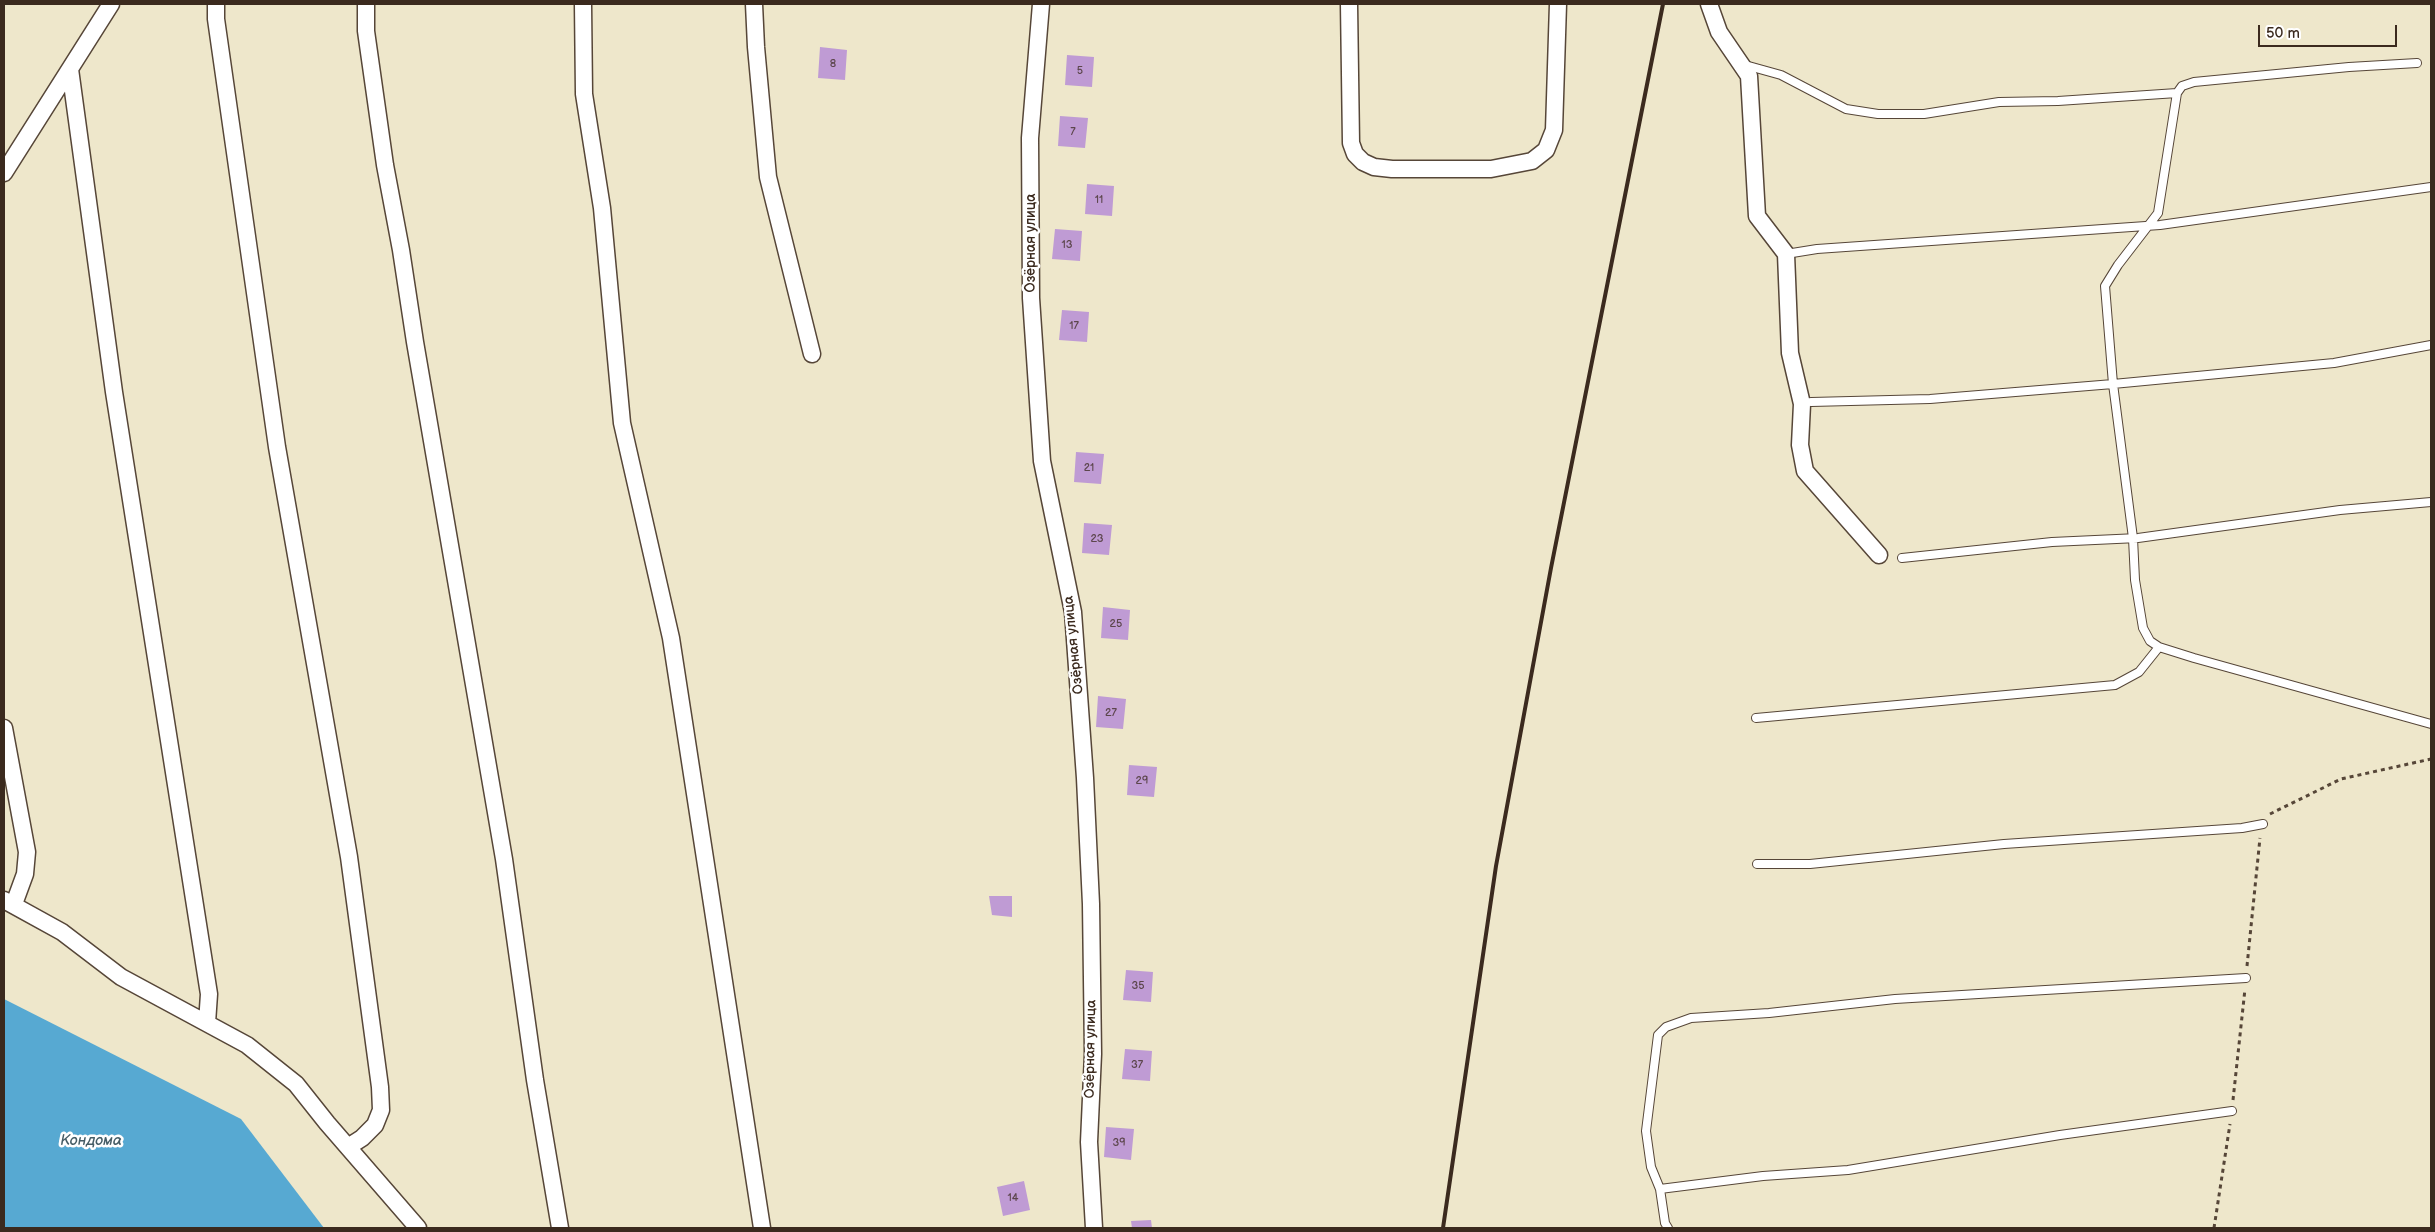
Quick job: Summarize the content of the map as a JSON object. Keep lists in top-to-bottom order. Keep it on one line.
{"streets":{"street":["Озёрная улица"]},"water":["Кондома"],"house_numbers":["8","5","7","11","13","17","21","23","25","27","29","35","37","39","14"],"scale_bar":"50 m"}
